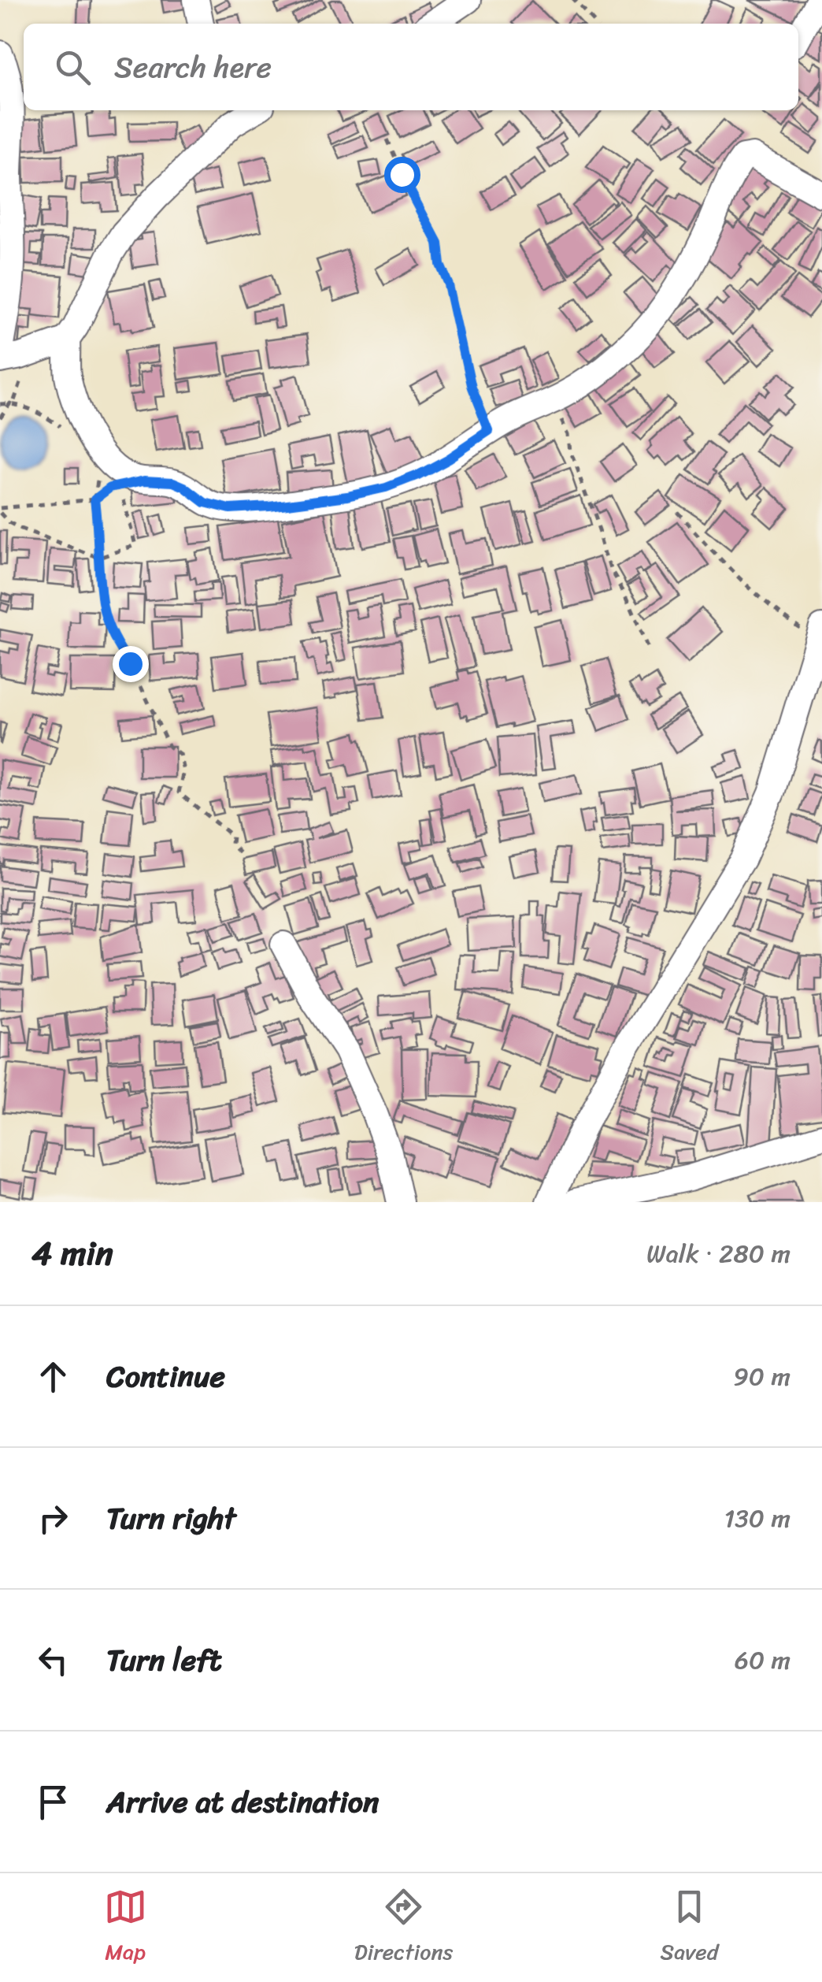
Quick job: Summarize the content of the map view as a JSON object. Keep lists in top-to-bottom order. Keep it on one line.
{"page":{"search":"Search here","heading":["4 min","Walk · 280 m"],"list":[["Continue","90 m"],["Turn right","130 m"],["Turn left","60 m"],"Arrive at destination"],"nav":["Map","Directions","Saved"]}}
